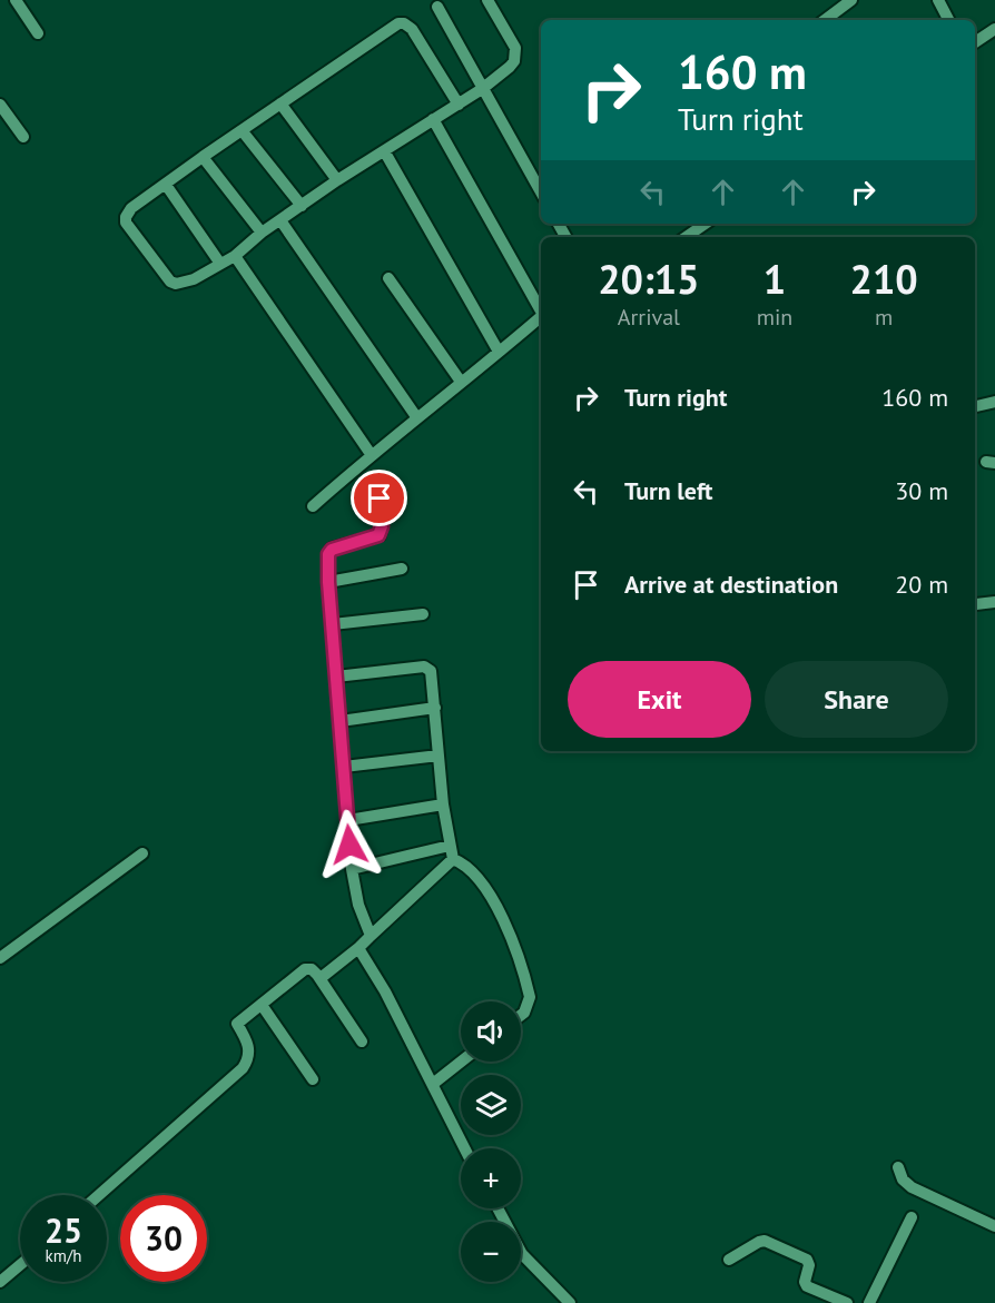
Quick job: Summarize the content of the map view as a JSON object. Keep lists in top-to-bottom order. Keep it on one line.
{"page":{"turn":["160 m","Turn right"],"eta":["20:15","Arrival","1","min","210","m"],"list":[{"name":"Turn right","value":"160 m"},{"name":"Turn left","value":"30 m"},{"name":"Arrive at destination","value":"20 m"}],"buttons":["Exit","Share"],"map_buttons":["+","−"],"speed":"25 km/h","limit":"30"}}
